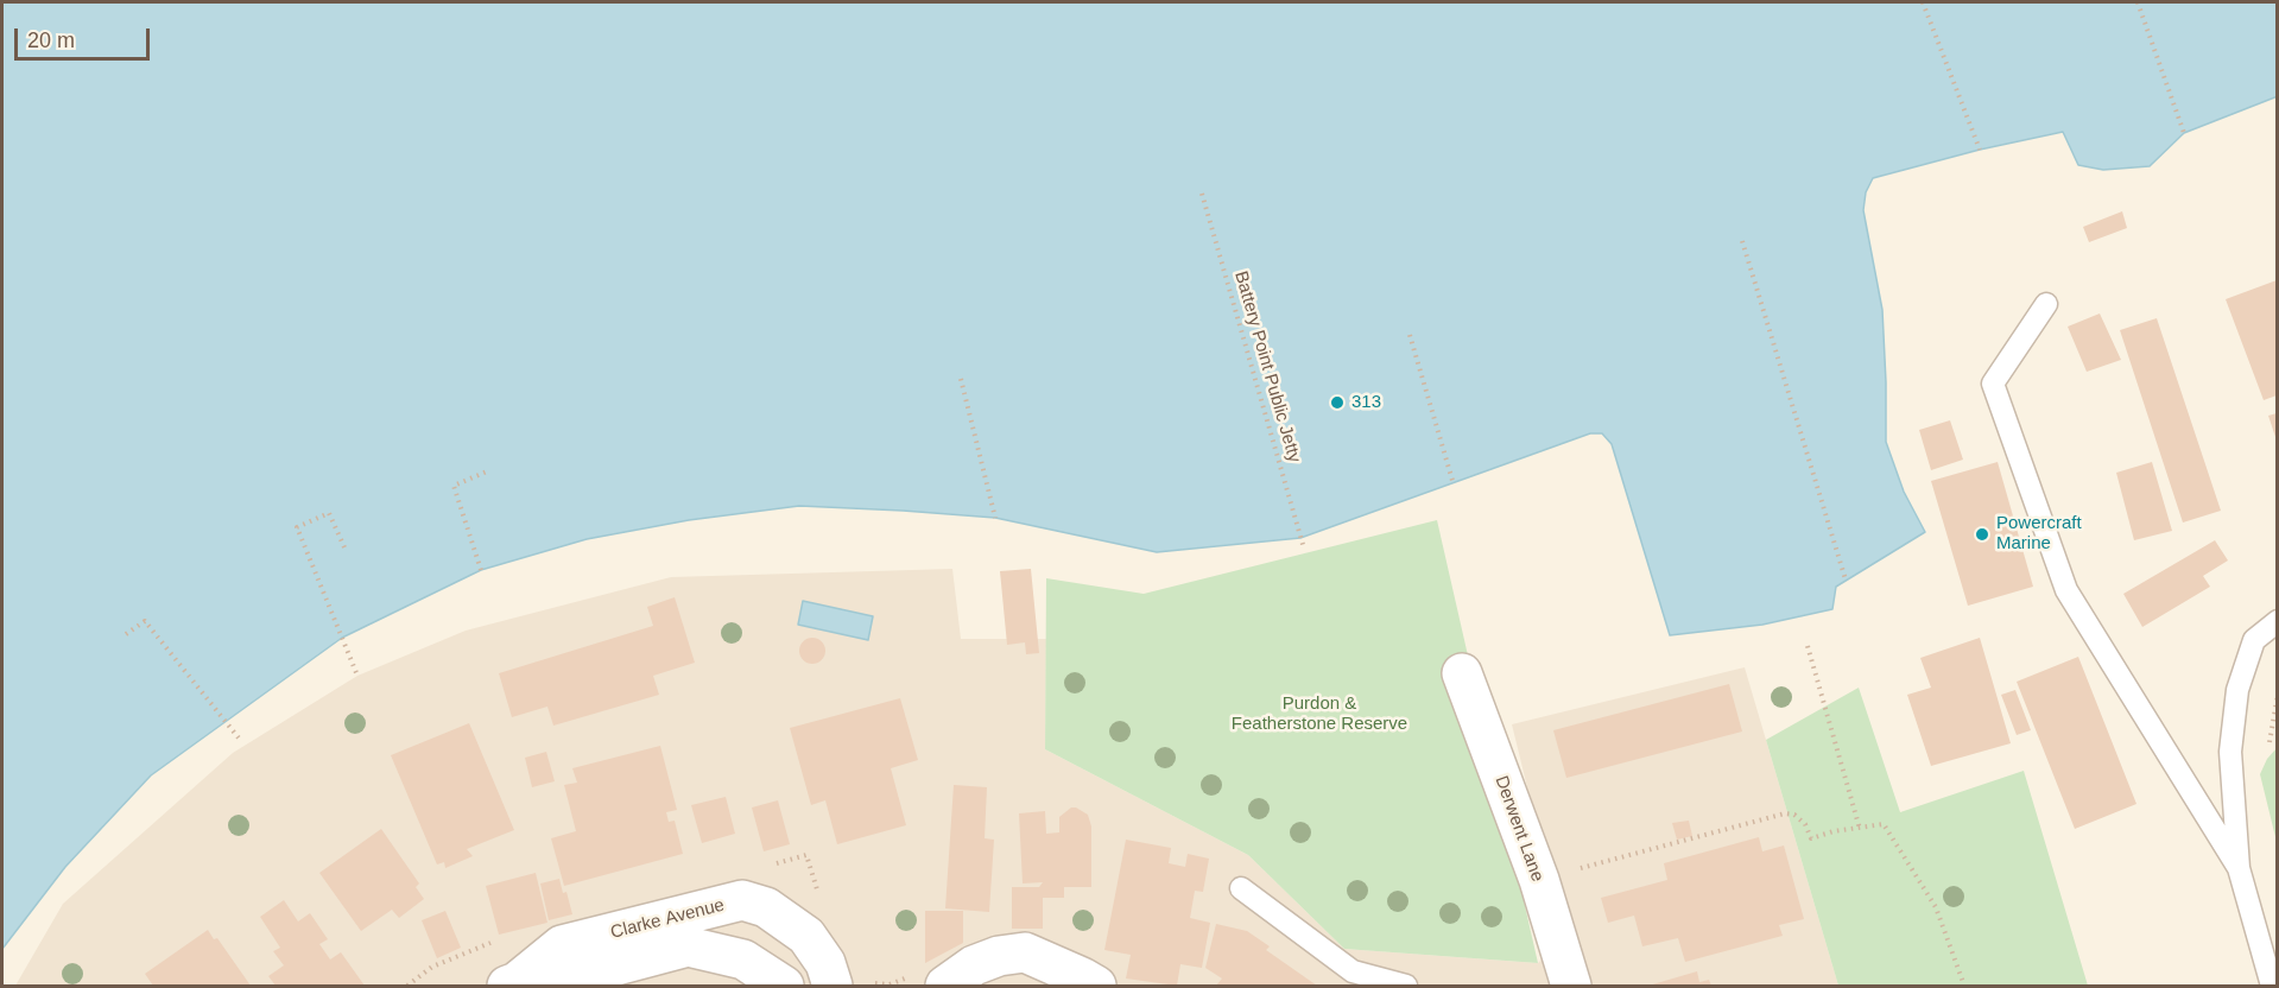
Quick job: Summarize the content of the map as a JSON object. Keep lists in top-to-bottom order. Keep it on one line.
{"streets":{"street":["Derwent Lane","Clarke Avenue"],"path":["Battery Point Public Jetty"]},"parks":["Purdon & Featherstone Reserve"],"places":["313","Powercraft Marine"],"scale_bar":"20 m"}
